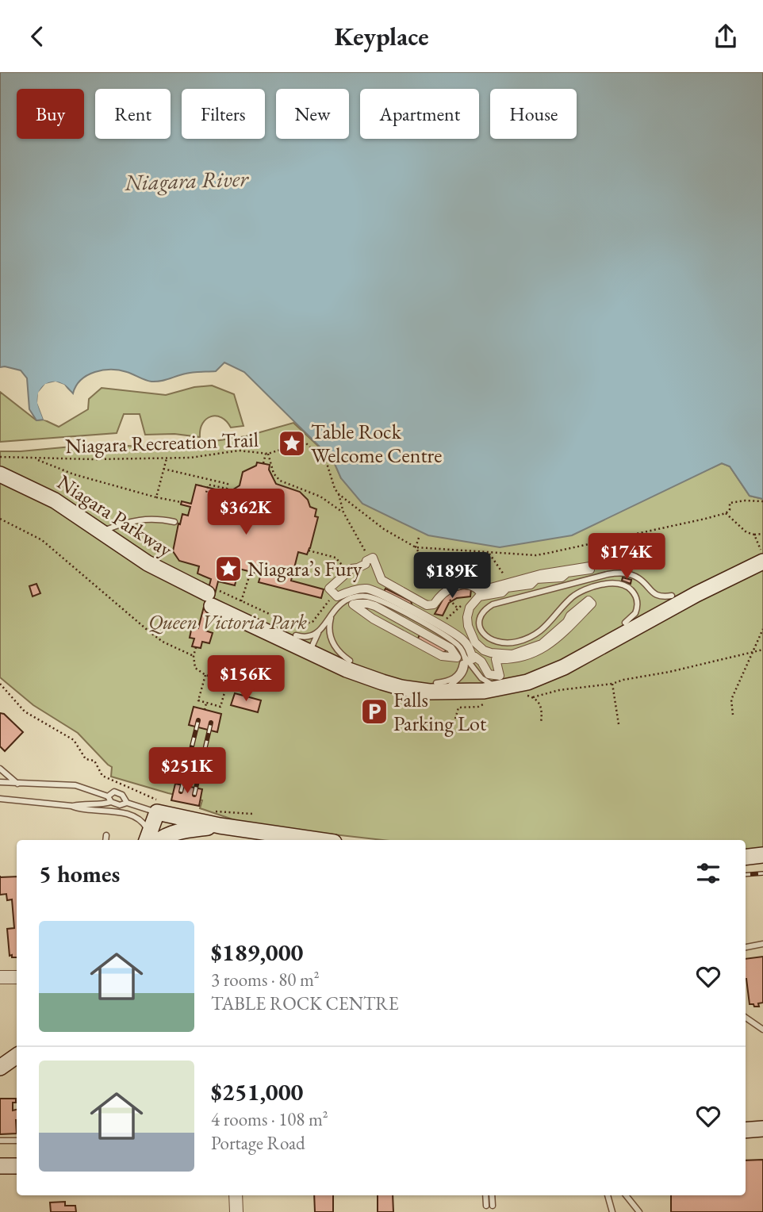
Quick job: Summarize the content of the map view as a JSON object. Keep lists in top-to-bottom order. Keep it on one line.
{"streets":{"main road":["Niagara Parkway"],"path":["Niagara Recreation Trail"]},"water":["Niagara River"],"parks":["Queen Victoria Park"],"places":{"place":["Table Rock Welcome Centre","Niagara’s Fury"],"parking":["Falls Parking Lot"]},"page":{"header":"Keyplace","chip":["Buy","Rent","Filters","New","Apartment","House"],"price":["$362K","$174K","$189K","$156K","$251K"],"heading":"5 homes","list":[{"name":"$189,000","note":"3 rooms · 80 m² · TABLE ROCK CENTRE"},{"name":"$251,000","note":"4 rooms · 108 m² · Portage Road"}]}}
